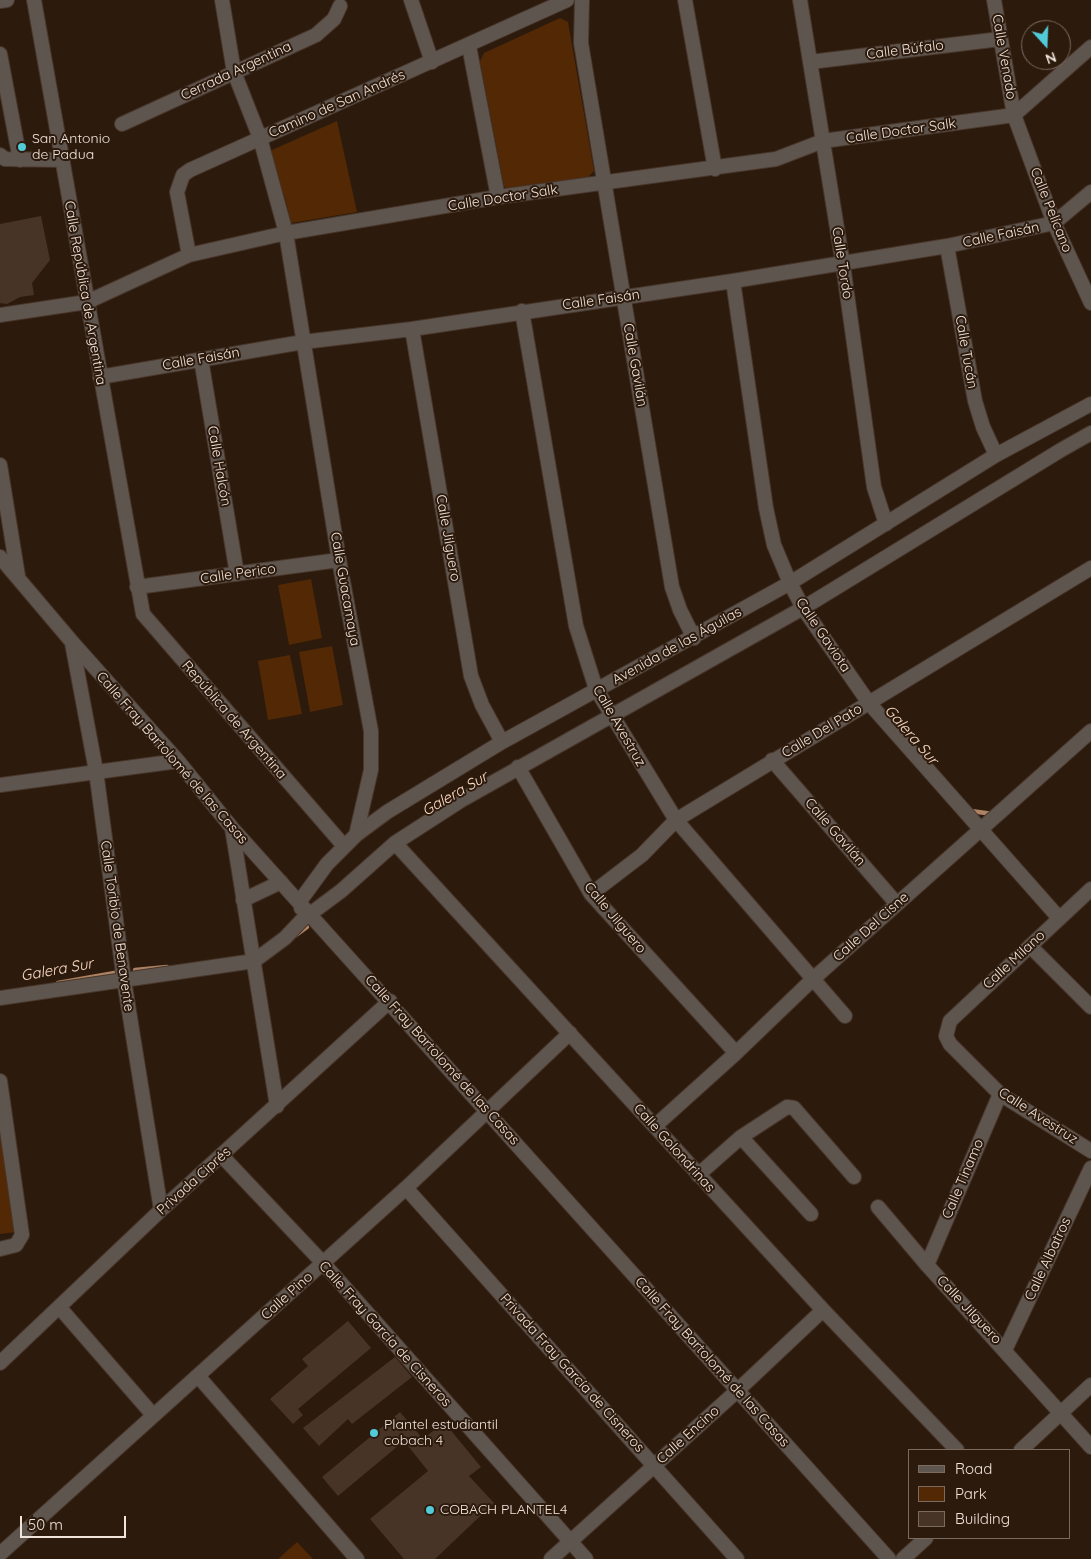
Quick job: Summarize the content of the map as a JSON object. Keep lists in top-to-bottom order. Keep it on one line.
{"streets":{"street":["Calle Búfalo","Calle Venado","Cerrada Argentina","Camino de San Andrés","Calle Doctor Salk","Calle Pelícano","Calle Faisán","Calle Tordo","Calle República de Argentina","Calle Tucán","Calle Gavilán","Calle Halcón","Calle Jilguero","Calle Perico","Calle Guacamaya","Calle Gaviota","Avenida de las Águilas","República de Argentina","Calle Avestruz","Calle Del Pato","Calle Fray Bartolomé de las Casas","Calle Toribio de Benavente","Calle Del Cisne","Calle Milano","Calle Golondrinas","Calle Tinamo","Privada Ciprés","Calle Albatros","Calle Pino","Calle Fray García de Cisneros","Privada Fray García de Cisneros","Calle Encino"]},"crossings":[["Calle Búfalo","Calle Venado"],["Calle Búfalo","Calle Tordo"],["Calle Venado","Calle Doctor Salk"],["Calle Venado","Calle Pelícano"],["Cerrada Argentina","Calle Guacamaya"],["Camino de San Andrés","Calle Doctor Salk"],["Camino de San Andrés","Calle Guacamaya"],["Calle Doctor Salk","Calle Pelícano"],["Calle Doctor Salk","Calle Tordo"],["Calle Doctor Salk","Calle República de Argentina"],["Calle Doctor Salk","Calle Gavilán"],["Calle Doctor Salk","Calle Guacamaya"],["Calle Pelícano","Calle Faisán"],["Calle Faisán","Calle Tordo"],["Calle Faisán","Calle República de Argentina"],["Calle Faisán","Calle Tucán"],["Calle Faisán","Calle Gavilán"],["Calle Faisán","Calle Halcón"],["Calle Faisán","Calle Jilguero"],["Calle Faisán","Calle Guacamaya"],["Calle Faisán","Calle Gaviota"],["Calle Faisán","Calle Avestruz"],["Calle Tordo","Avenida de las Águilas"],["Calle República de Argentina","Calle Perico"],["Calle República de Argentina","República de Argentina"],["Calle Tucán","Avenida de las Águilas"],["Calle Gavilán","Avenida de las Águilas"],["Calle Gavilán","Calle Del Pato"],["Calle Gavilán","Calle Del Cisne"],["Calle Halcón","Calle Perico"],["Calle Jilguero","Avenida de las Águilas"],["Calle Jilguero","Calle Del Pato"],["Calle Jilguero","Calle Del Cisne"],["Calle Jilguero","Calle Tinamo"],["Calle Jilguero","Calle Albatros"],["Calle Perico","Calle Guacamaya"],["Calle Perico","República de Argentina"],["Calle Guacamaya","Avenida de las Águilas"],["Calle Gaviota","Avenida de las Águilas"],["Calle Gaviota","Calle Del Pato"],["Calle Gaviota","Calle Del Cisne"],["Calle Gaviota","Calle Milano"],["Avenida de las Águilas","República de Argentina"],["Avenida de las Águilas","Calle Avestruz"],["Avenida de las Águilas","Calle Fray Bartolomé de las Casas"],["Avenida de las Águilas","Calle Golondrinas"],["Calle Avestruz","Calle Del Pato"],["Calle Avestruz","Calle Del Cisne"],["Calle Avestruz","Calle Milano"],["Calle Avestruz","Calle Tinamo"],["Calle Fray Bartolomé de las Casas","Calle Toribio de Benavente"],["Calle Fray Bartolomé de las Casas","Privada Ciprés"],["Calle Fray Bartolomé de las Casas","Calle Pino"],["Calle Fray Bartolomé de las Casas","Calle Encino"],["Calle Toribio de Benavente","Privada Ciprés"],["Calle Del Cisne","Calle Golondrinas"],["Calle Golondrinas","Calle Pino"],["Calle Golondrinas","Calle Encino"],["Privada Ciprés","Calle Fray García de Cisneros"],["Calle Pino","Calle Fray García de Cisneros"],["Calle Pino","Privada Fray García de Cisneros"],["Calle Fray García de Cisneros","Calle Encino"],["Privada Fray García de Cisneros","Calle Encino"]],"water":["Galera Sur"],"places":["San Antonio de Padua","Plantel estudiantil cobach 4","COBACH PLANTEL4"],"legend":["Road","Park","Building"],"scale_bar":"50 m","north":"bottom"}
